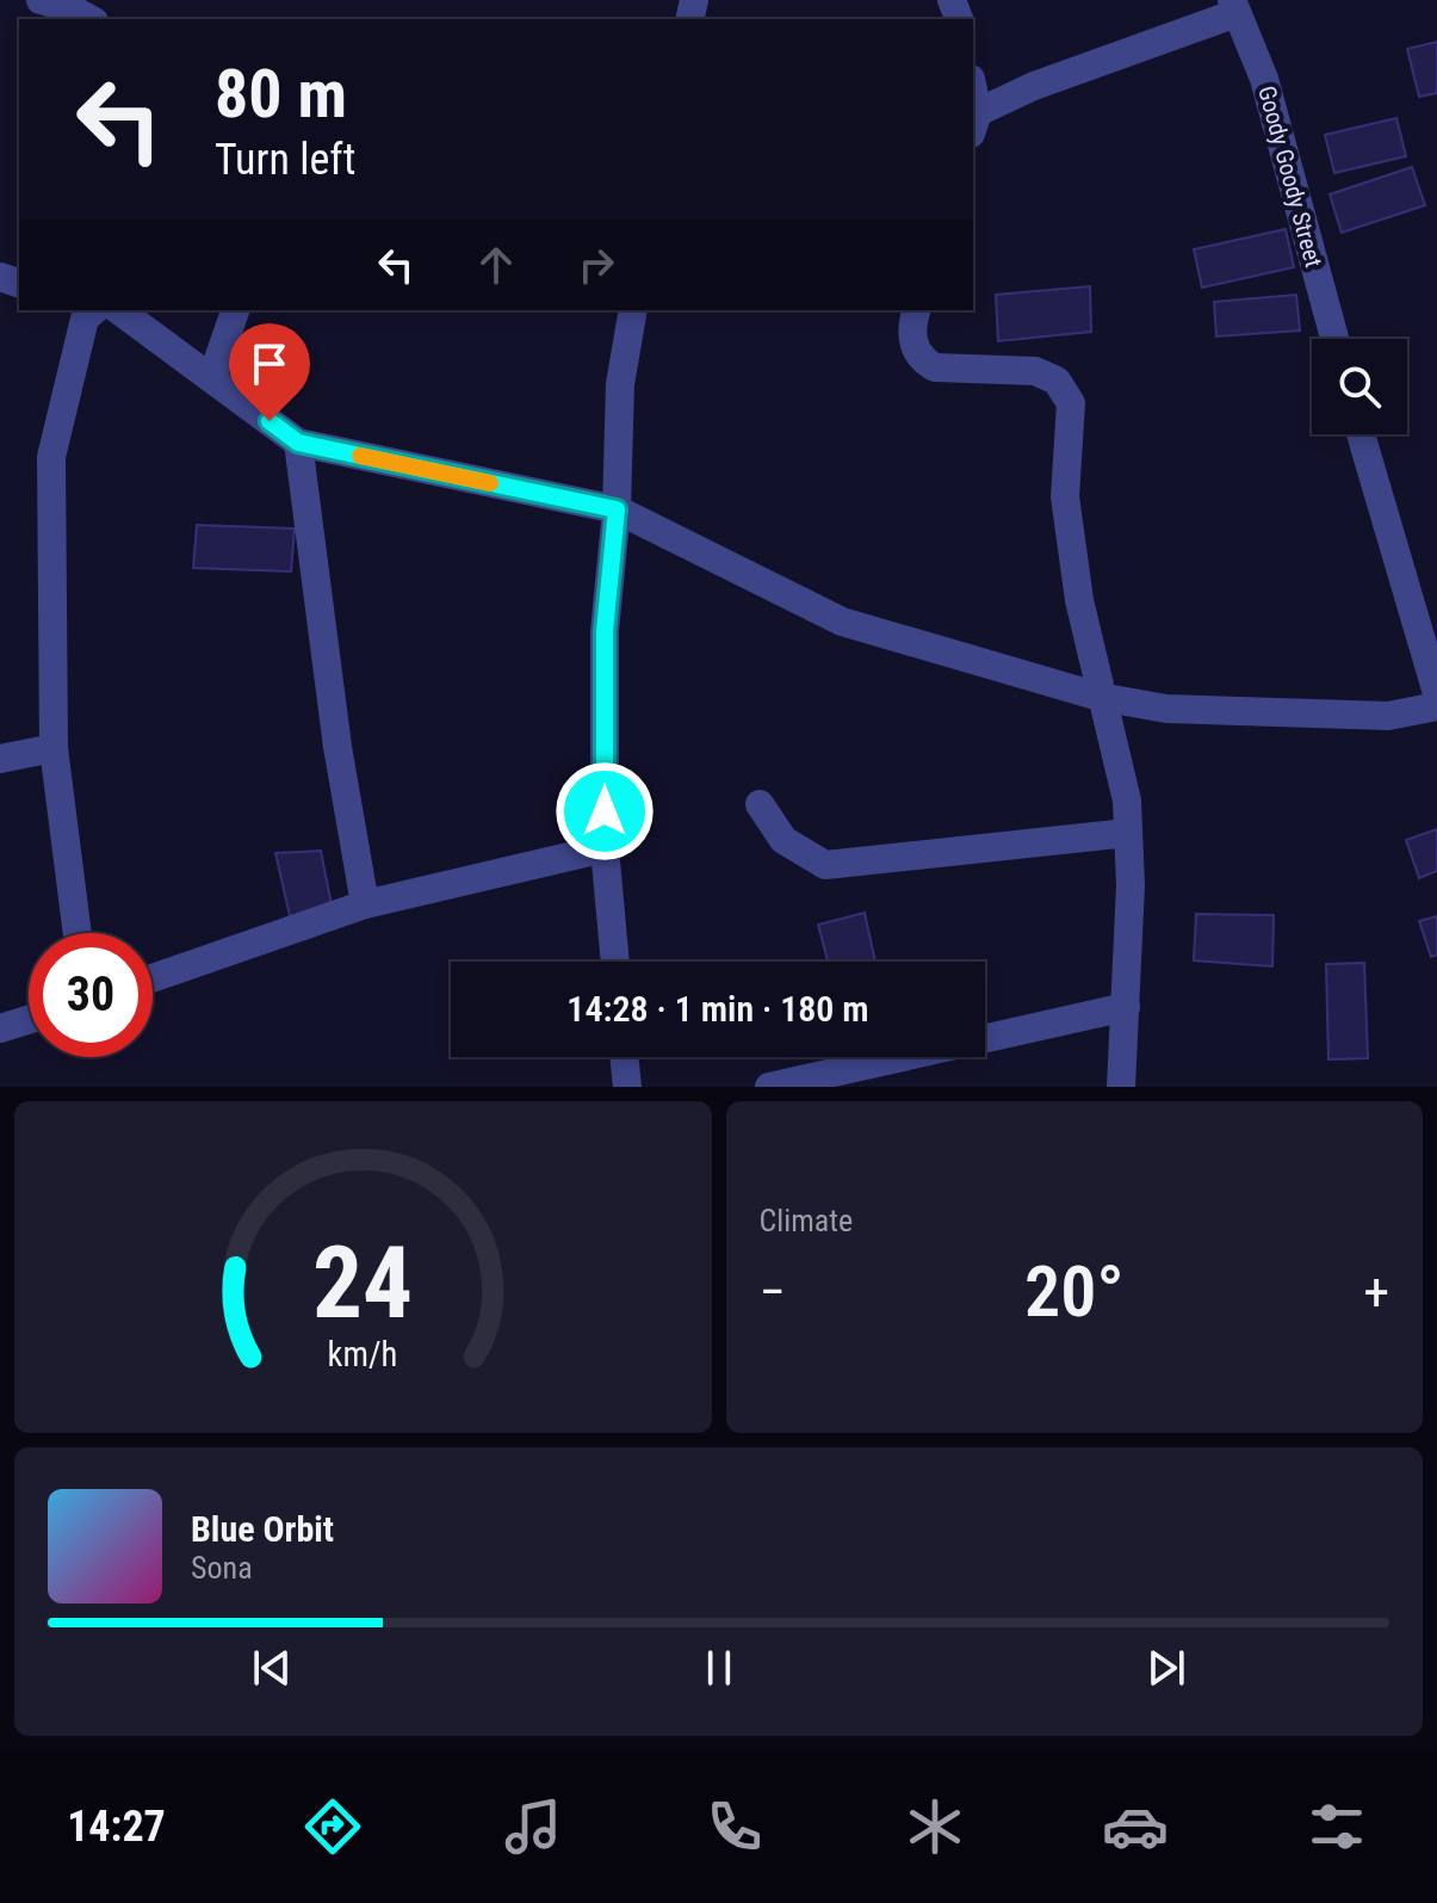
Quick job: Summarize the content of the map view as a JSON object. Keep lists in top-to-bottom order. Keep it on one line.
{"streets":{"street":["Goody Goody Street"]},"page":{"turn":["80 m","Turn left"],"limit":"30","trip":"14:28 · 1 min · 180 m","tile":"Climate","heat":["−","20°","+"],"song":["Blue Orbit","Sona"],"tabs":"14:27","gauge":["24","km/h"]}}
